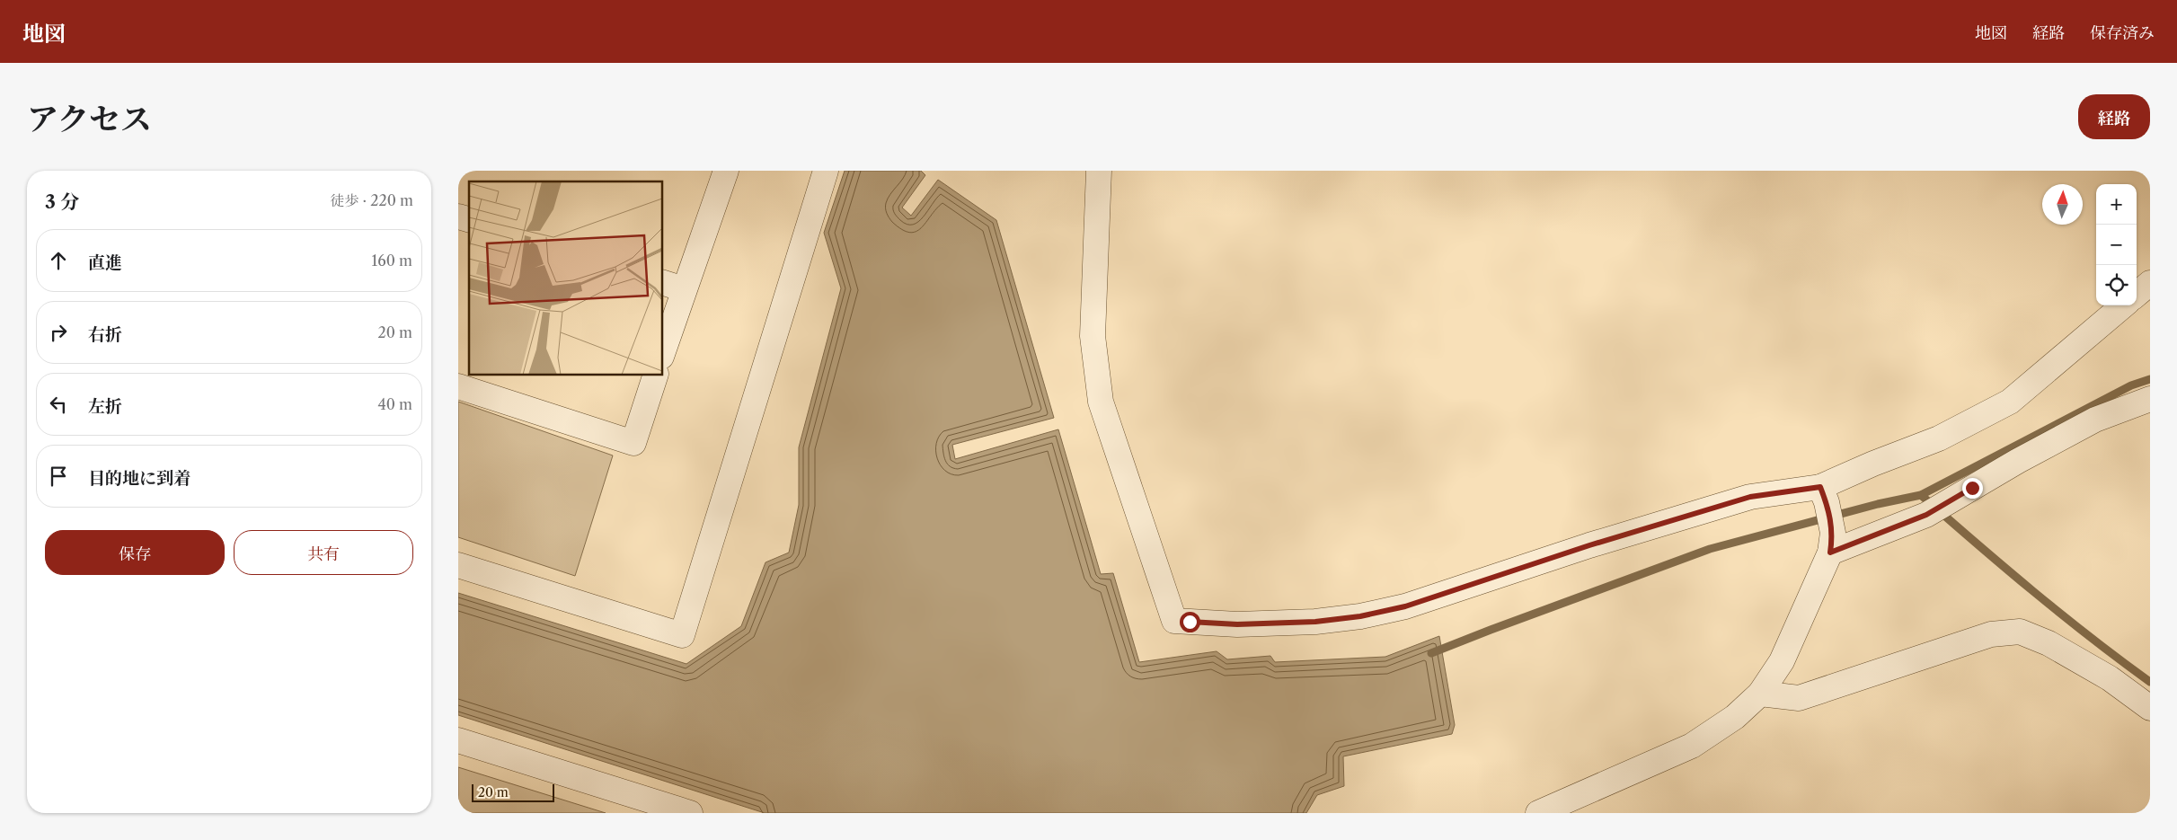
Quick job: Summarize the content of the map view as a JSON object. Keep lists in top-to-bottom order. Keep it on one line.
{"scale_bar":"20 m","north":"top","page":{"header":"地図","nav":["地図","経路","保存済み"],"title":"アクセス","buttons":["経路",["保存","共有"]],"heading":["3 分","徒歩 · 220 m"],"map_buttons":["+","−"],"list":[["直進","160 m"],["右折","20 m"],["左折","40 m"],"目的地に到着"],"scale":"20 m"}}
